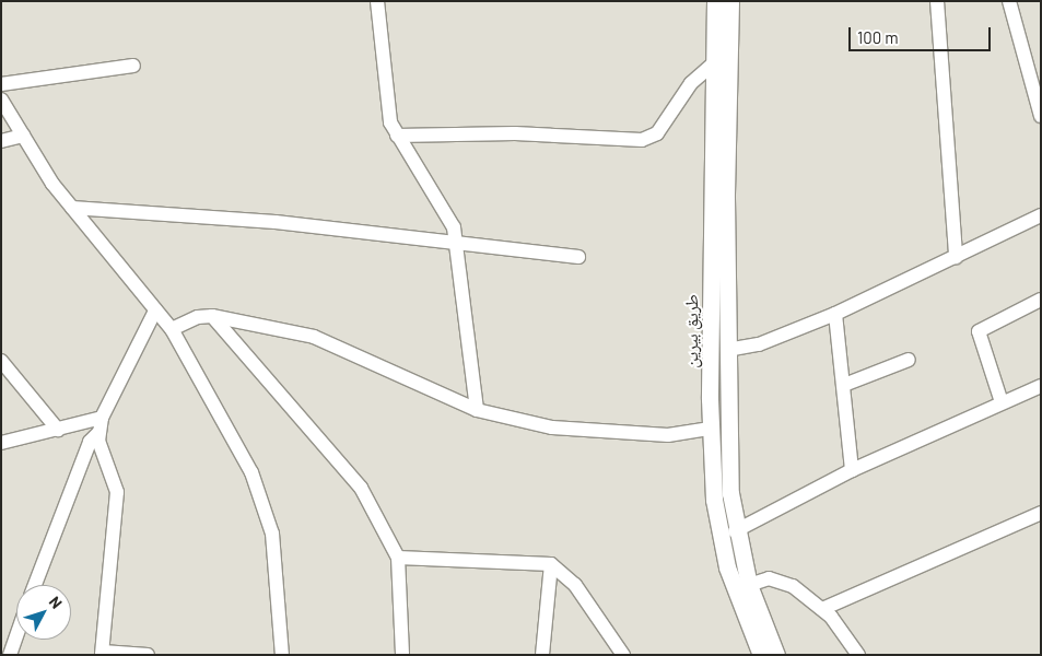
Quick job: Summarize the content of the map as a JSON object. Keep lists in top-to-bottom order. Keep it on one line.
{"streets":{"main road":["طريق بيرين"]},"scale_bar":"100 m","north":"top right"}
